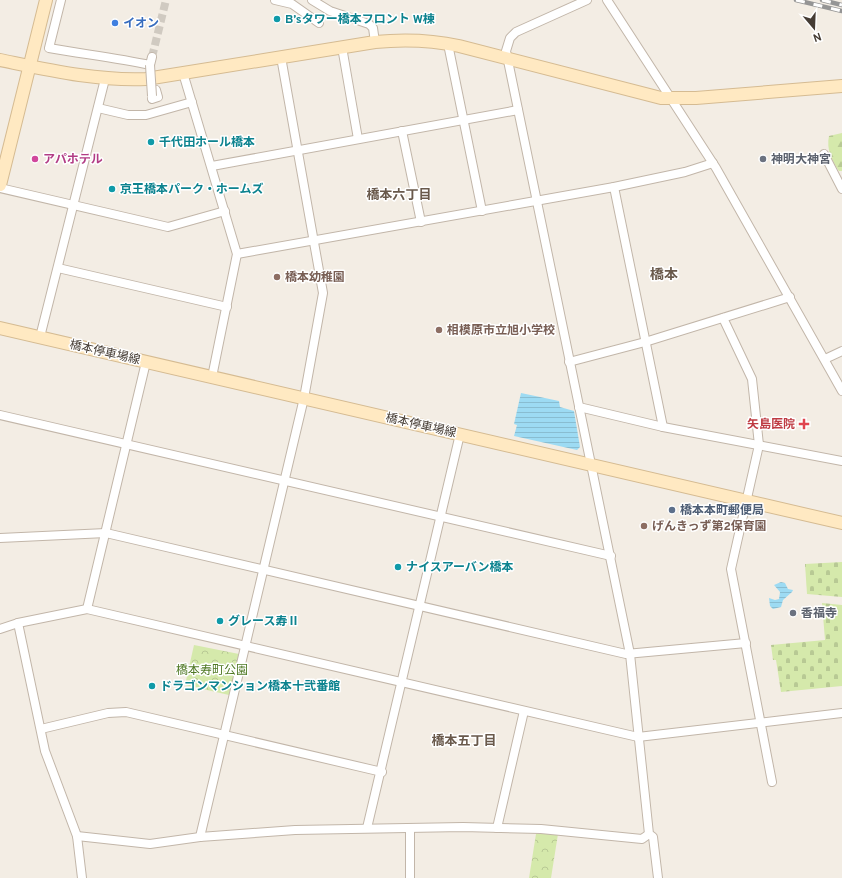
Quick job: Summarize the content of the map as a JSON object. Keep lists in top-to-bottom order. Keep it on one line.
{"streets":{"main road":["橋本停車場線"]},"districts":["橋本六丁目","橋本","橋本五丁目"],"parks":["橋本寿町公園"],"places":{"other":["B’sタワー橋本フロント W棟","イオン","千代田ホール橋本","アパホテル","神明大神宮","京王橋本パーク・ホームズ","橋本幼稚園","相模原市立旭小学校","橋本本町郵便局","げんきっず第2保育園","ナイスアーバン橋本","香福寺","グレース寿Ⅱ","ドラゴンマンション橋本十弐番館"],"health":["矢島医院"]},"north":"bottom"}
